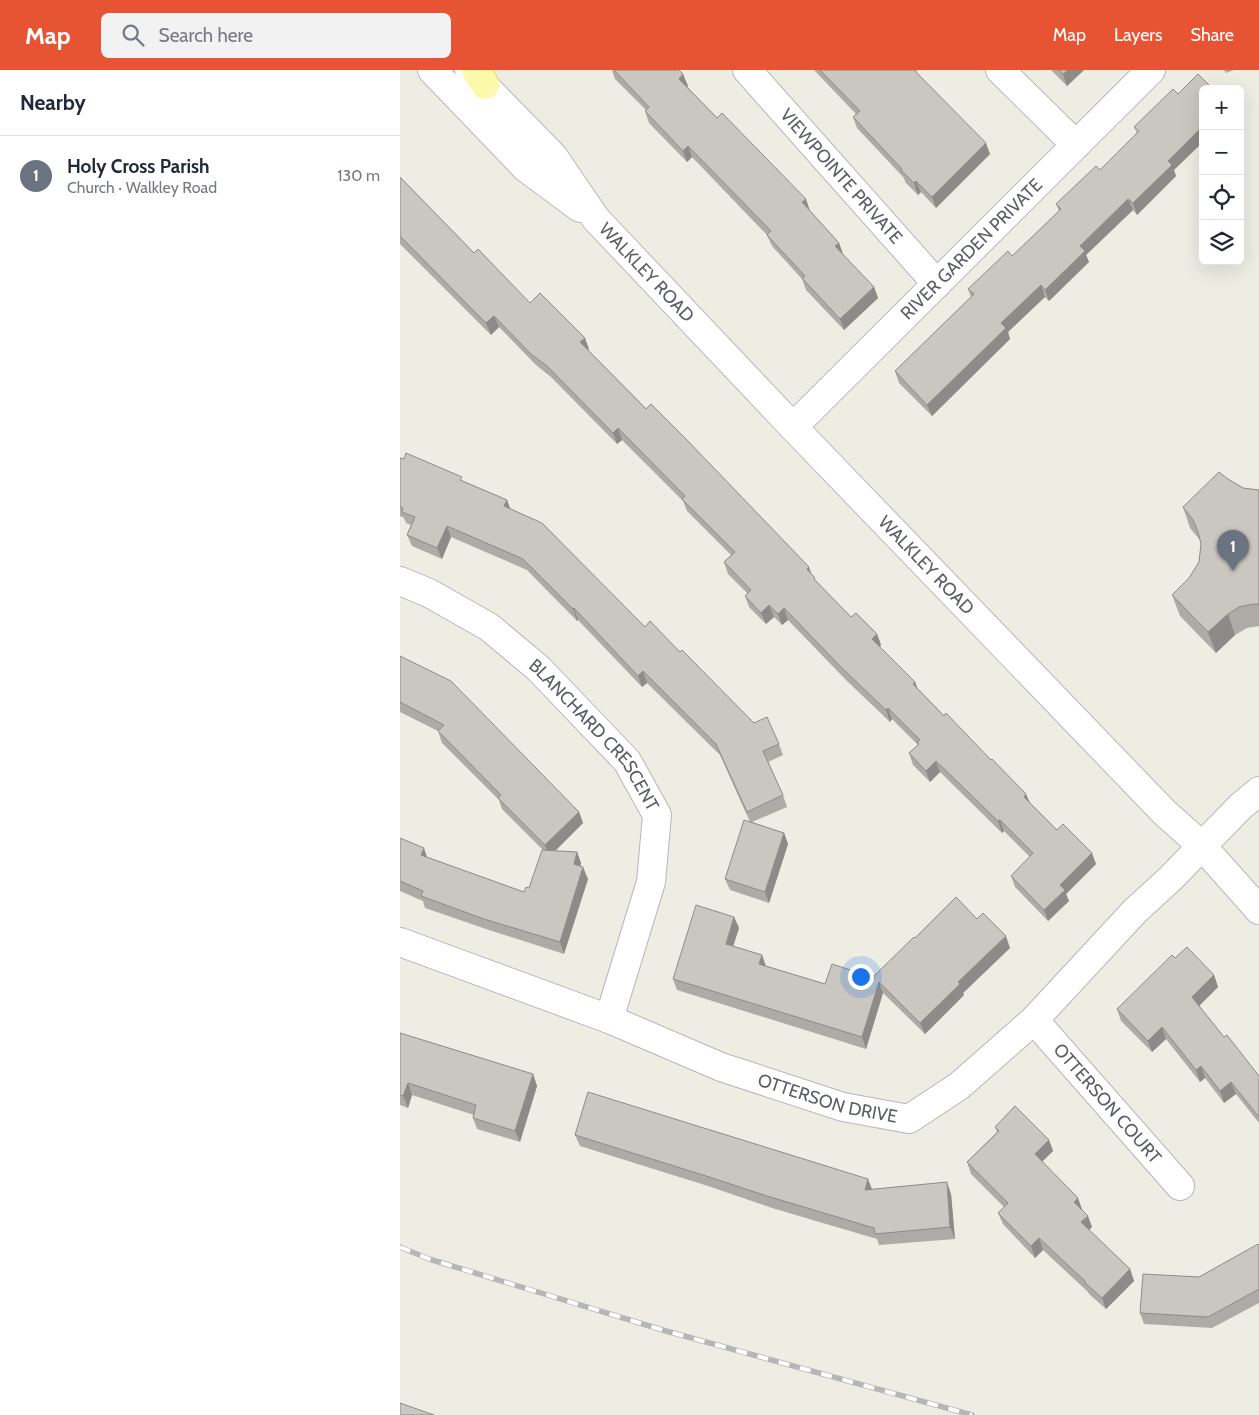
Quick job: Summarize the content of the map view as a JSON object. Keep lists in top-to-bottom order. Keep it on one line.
{"streets":{"street":["VIEWPOINTE PRIVATE","RIVER GARDEN PRIVATE","WALKLEY ROAD","BLANCHARD CRESCENT","OTTERSON DRIVE","OTTERSON COURT"]},"crossings":[["VIEWPOINTE PRIVATE","RIVER GARDEN PRIVATE"],["RIVER GARDEN PRIVATE","WALKLEY ROAD"],["WALKLEY ROAD","OTTERSON DRIVE"],["BLANCHARD CRESCENT","OTTERSON DRIVE"],["OTTERSON DRIVE","OTTERSON COURT"]],"page":{"header":"Map","search":"Search here","nav":["Map","Layers","Share"],"heading":"Nearby","map_buttons":["+","−"],"list":[{"mark":"1","name":"Holy Cross Parish","note":"Church · Walkley Road","value":"130 m"}],"pins":"1"}}
